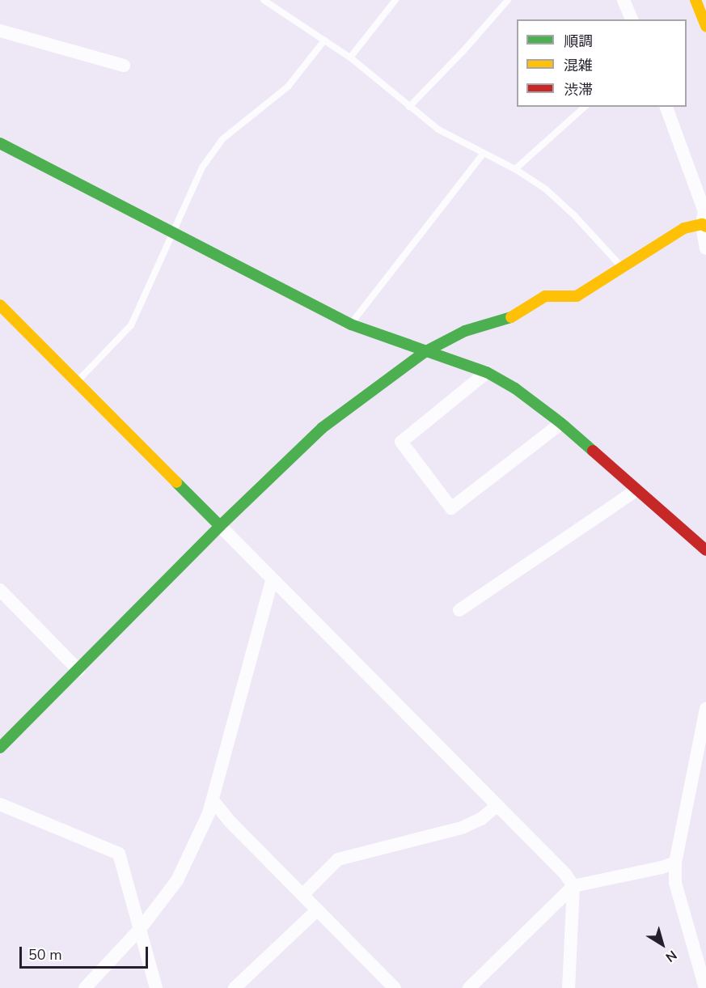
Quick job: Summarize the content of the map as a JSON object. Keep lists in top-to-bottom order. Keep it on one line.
{"legend":["順調","混雑","渋滞"],"scale_bar":"50 m","north":"bottom right"}
